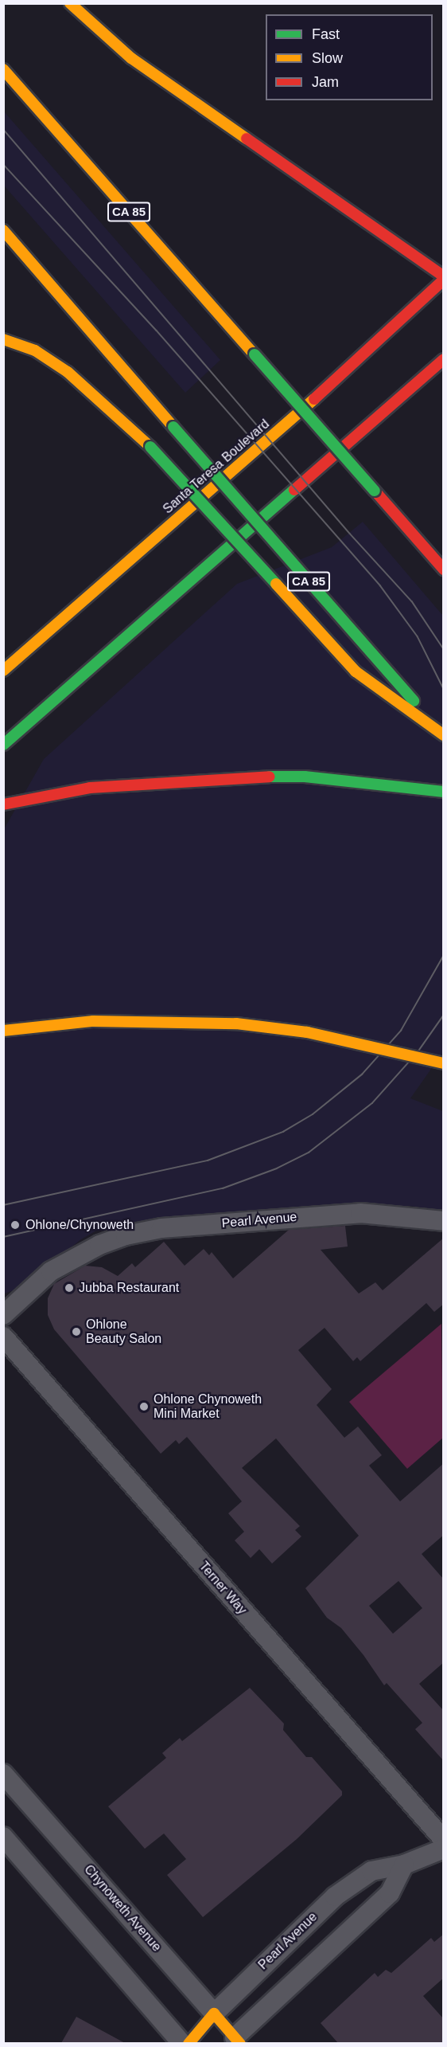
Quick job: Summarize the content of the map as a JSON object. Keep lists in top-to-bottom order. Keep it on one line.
{"streets":{"main road":["CA 85","Santa Teresa Boulevard","Pearl Avenue","Chynoweth Avenue"],"street":["Terner Way"]},"crossings":[["Pearl Avenue","Chynoweth Avenue"]],"places":["Ohlone/Chynoweth","Jubba Restaurant","Ohlone Beauty Salon","Ohlone Chynoweth Mini Market"],"legend":["Fast","Slow","Jam"]}
